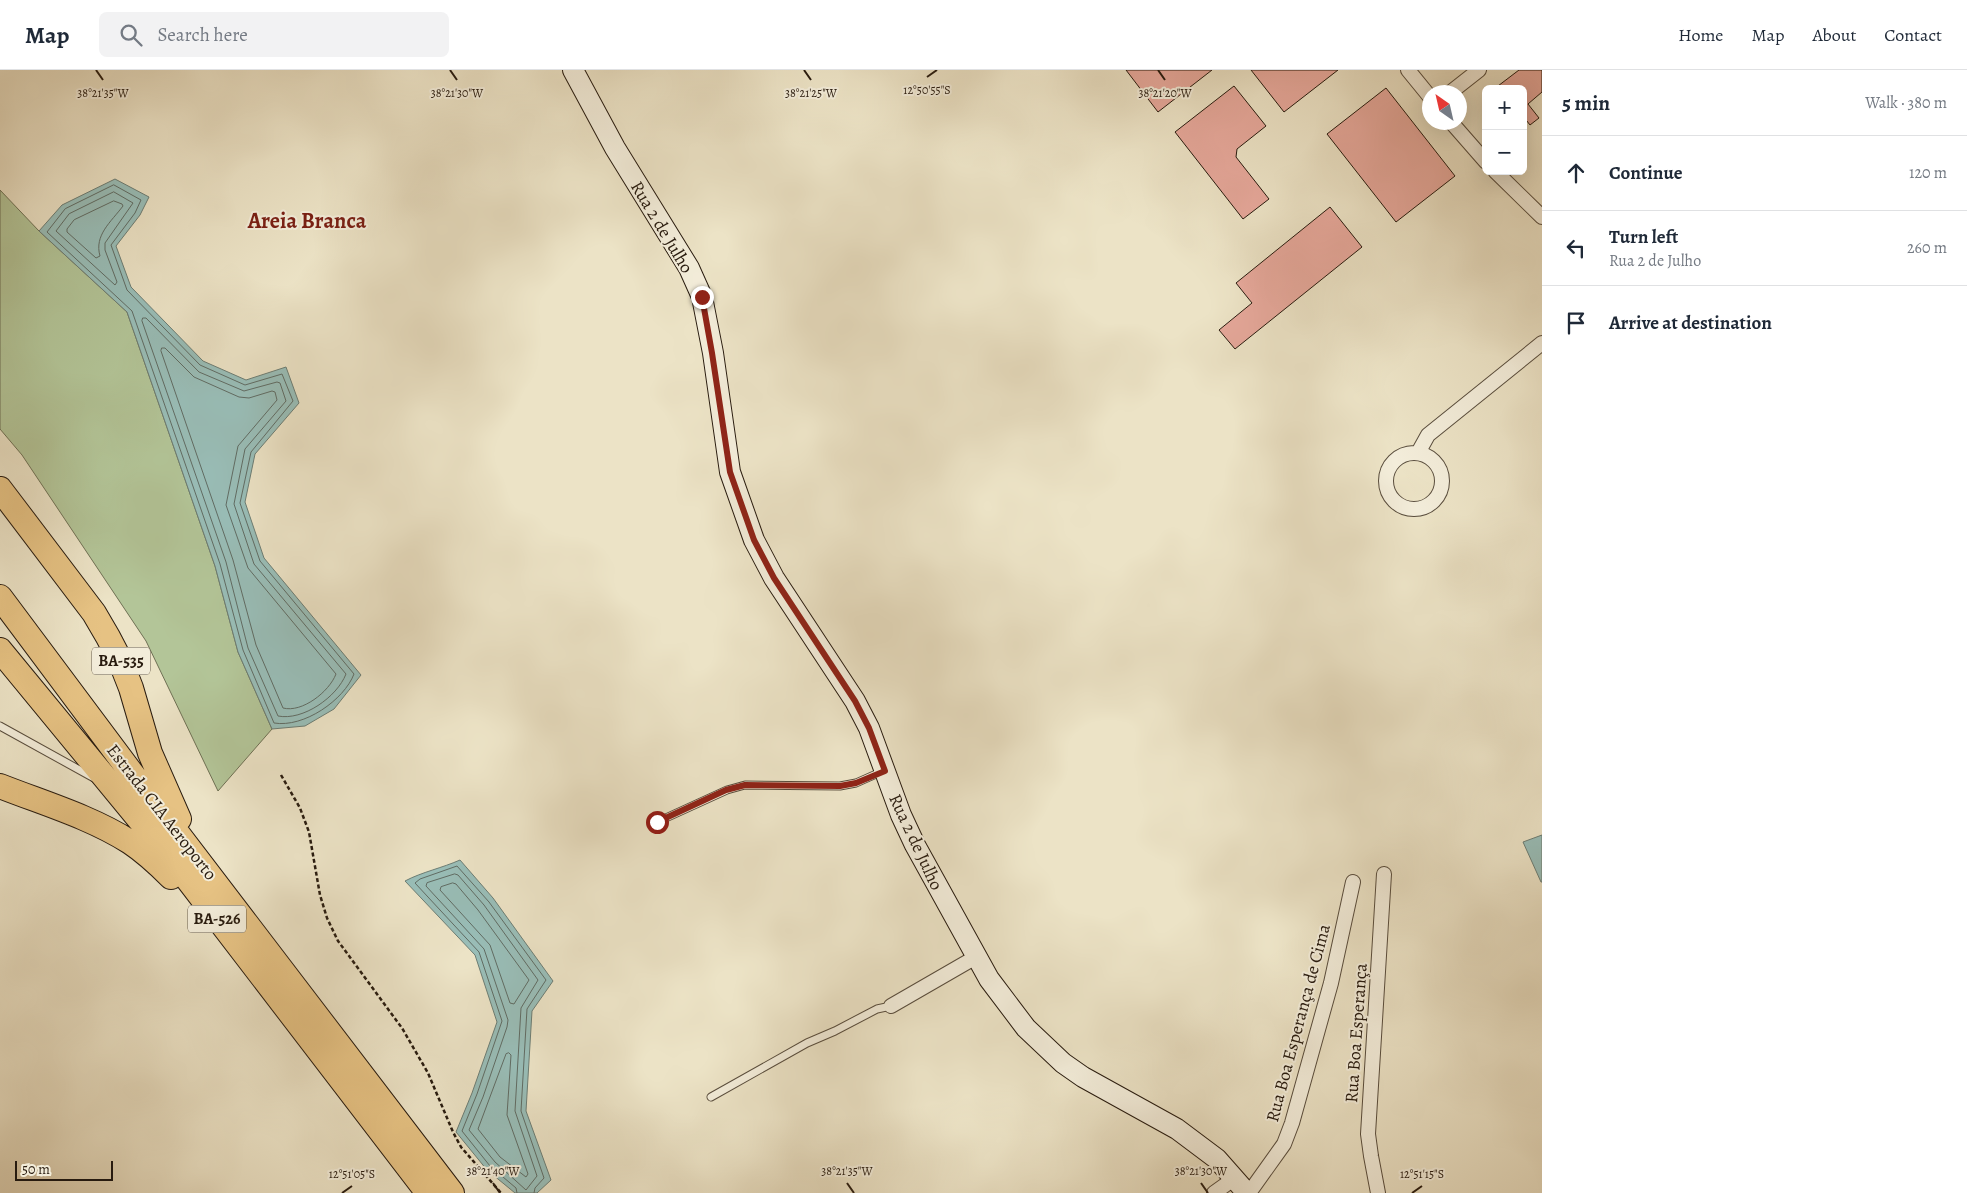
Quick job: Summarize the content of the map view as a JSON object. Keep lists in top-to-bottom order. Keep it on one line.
{"streets":{"highway":["BA-535","Estrada CIA Aeroporto","BA-526"],"main road":["Rua 2 de Julho"],"street":["Rua Boa Esperança de Cima","Rua Boa Esperança"]},"crossings":[["Rua 2 de Julho","Rua Boa Esperança de Cima"],["BA-535","Estrada CIA Aeroporto"],["Estrada CIA Aeroporto","BA-526"]],"districts":["Areia Branca"],"scale_bar":"50 m","north":"top left","page":{"header":"Map","search":"Search here","nav":["Home","Map","About","Contact"],"heading":["5 min","Walk · 380 m"],"map_buttons":["+","−"],"list":[["Continue","120 m"],["Turn left","Rua 2 de Julho","260 m"],"Arrive at destination"],"scale":"50 m"},"coordinates":["12°50'55\"S","38°21'35\"W","38°21'30\"W","38°21'25\"W","38°21'20\"W","38°21'40\"W","12°51'05\"S","12°51'15\"S"]}
